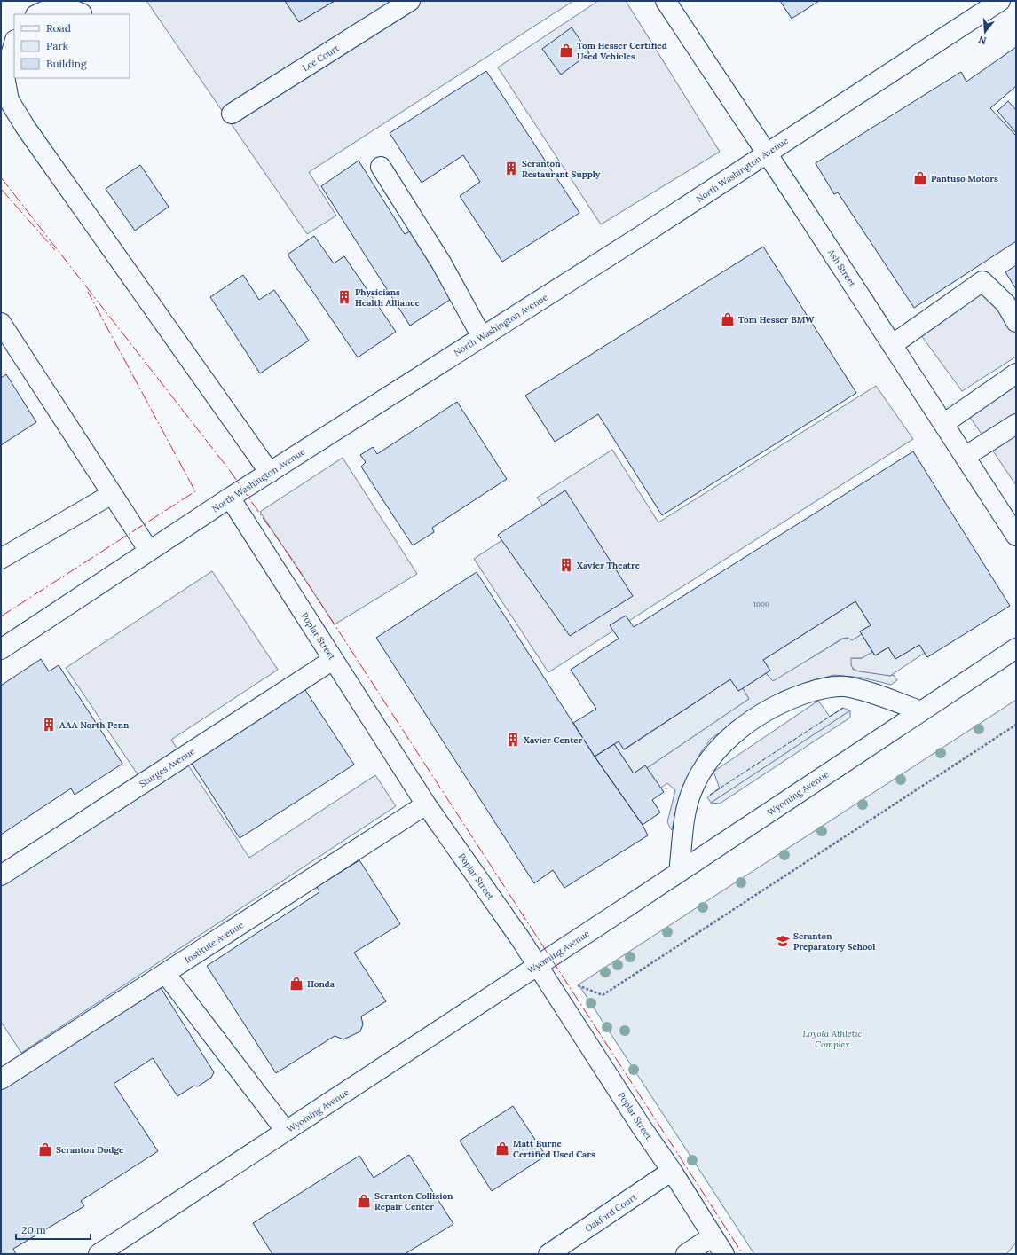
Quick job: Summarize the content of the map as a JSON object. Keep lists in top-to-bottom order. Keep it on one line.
{"streets":{"street":["Lee Court","North Washington Avenue","Ash Street","Poplar Street","Sturges Avenue","Wyoming Avenue","Institute Avenue","Oakford Court"]},"crossings":[["North Washington Avenue","Ash Street"],["North Washington Avenue","Poplar Street"],["Poplar Street","Sturges Avenue"],["Poplar Street","Wyoming Avenue"],["Poplar Street","Institute Avenue"],["Poplar Street","Oakford Court"]],"parks":["Loyola Athletic Complex"],"places":{"shop":["Tom Hesser Certified Used Vehicles","Pantuso Motors","Tom Hesser BMW","Honda","Matt Burne Certified Used Cars","Scranton Dodge","Scranton Collision Repair Center"],"building":["Scranton Restaurant Supply","Physicians Health Alliance","Xavier Theatre","AAA North Penn","Xavier Center"],"school or university":["Scranton Preparatory School"]},"house_numbers":["1000"],"legend":["Road","Park","Building"],"scale_bar":"20 m","north":"bottom"}
